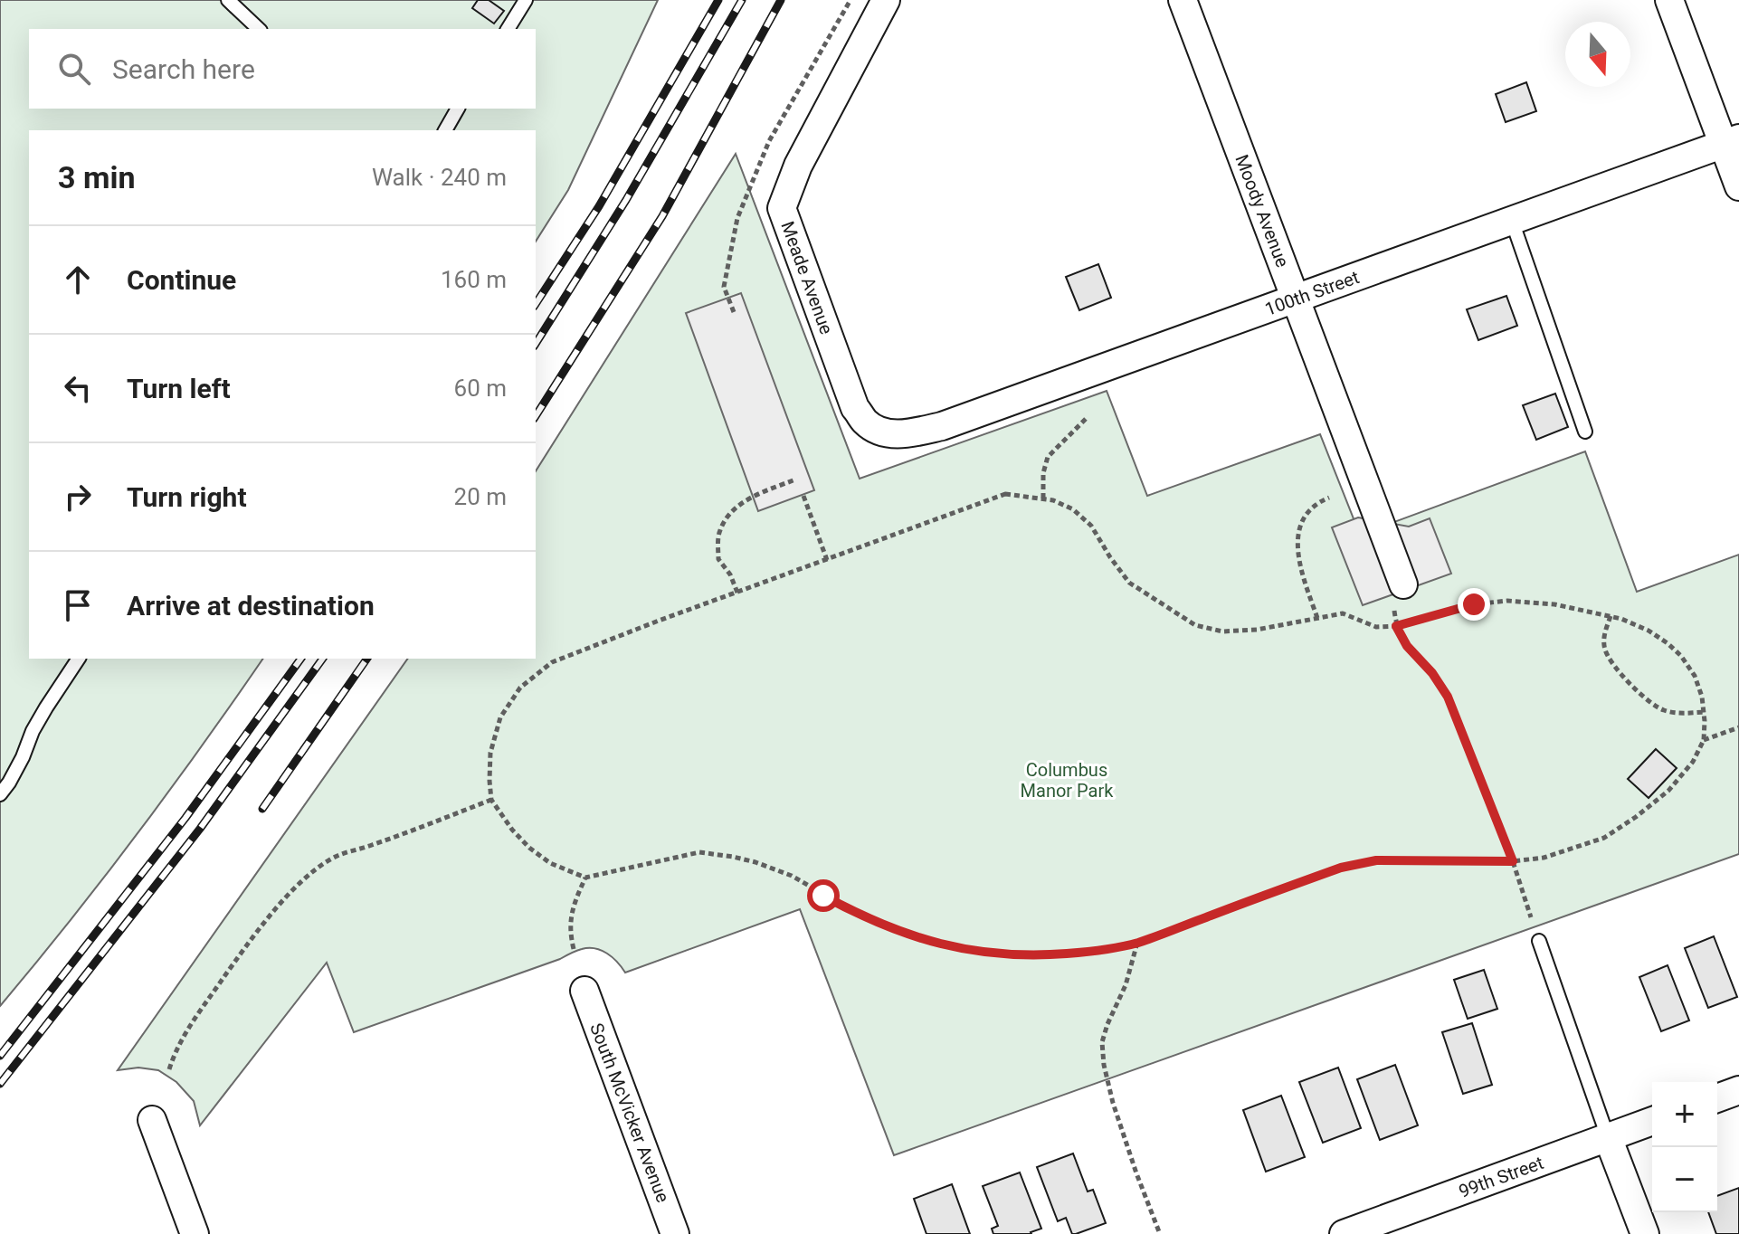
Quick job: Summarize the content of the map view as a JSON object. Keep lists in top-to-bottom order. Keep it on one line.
{"streets":{"street":["Moody Avenue","Meade Avenue","100th Street","South McVicker Avenue","99th Street"]},"crossings":[["Moody Avenue","100th Street"],["Meade Avenue","100th Street"]],"parks":["Columbus Manor Park"],"north":"bottom","page":{"search":"Search here","heading":["3 min","Walk · 240 m"],"list":[["Continue","160 m"],["Turn left","60 m"],["Turn right","20 m"],"Arrive at destination"],"map_buttons":["+","−"]}}
